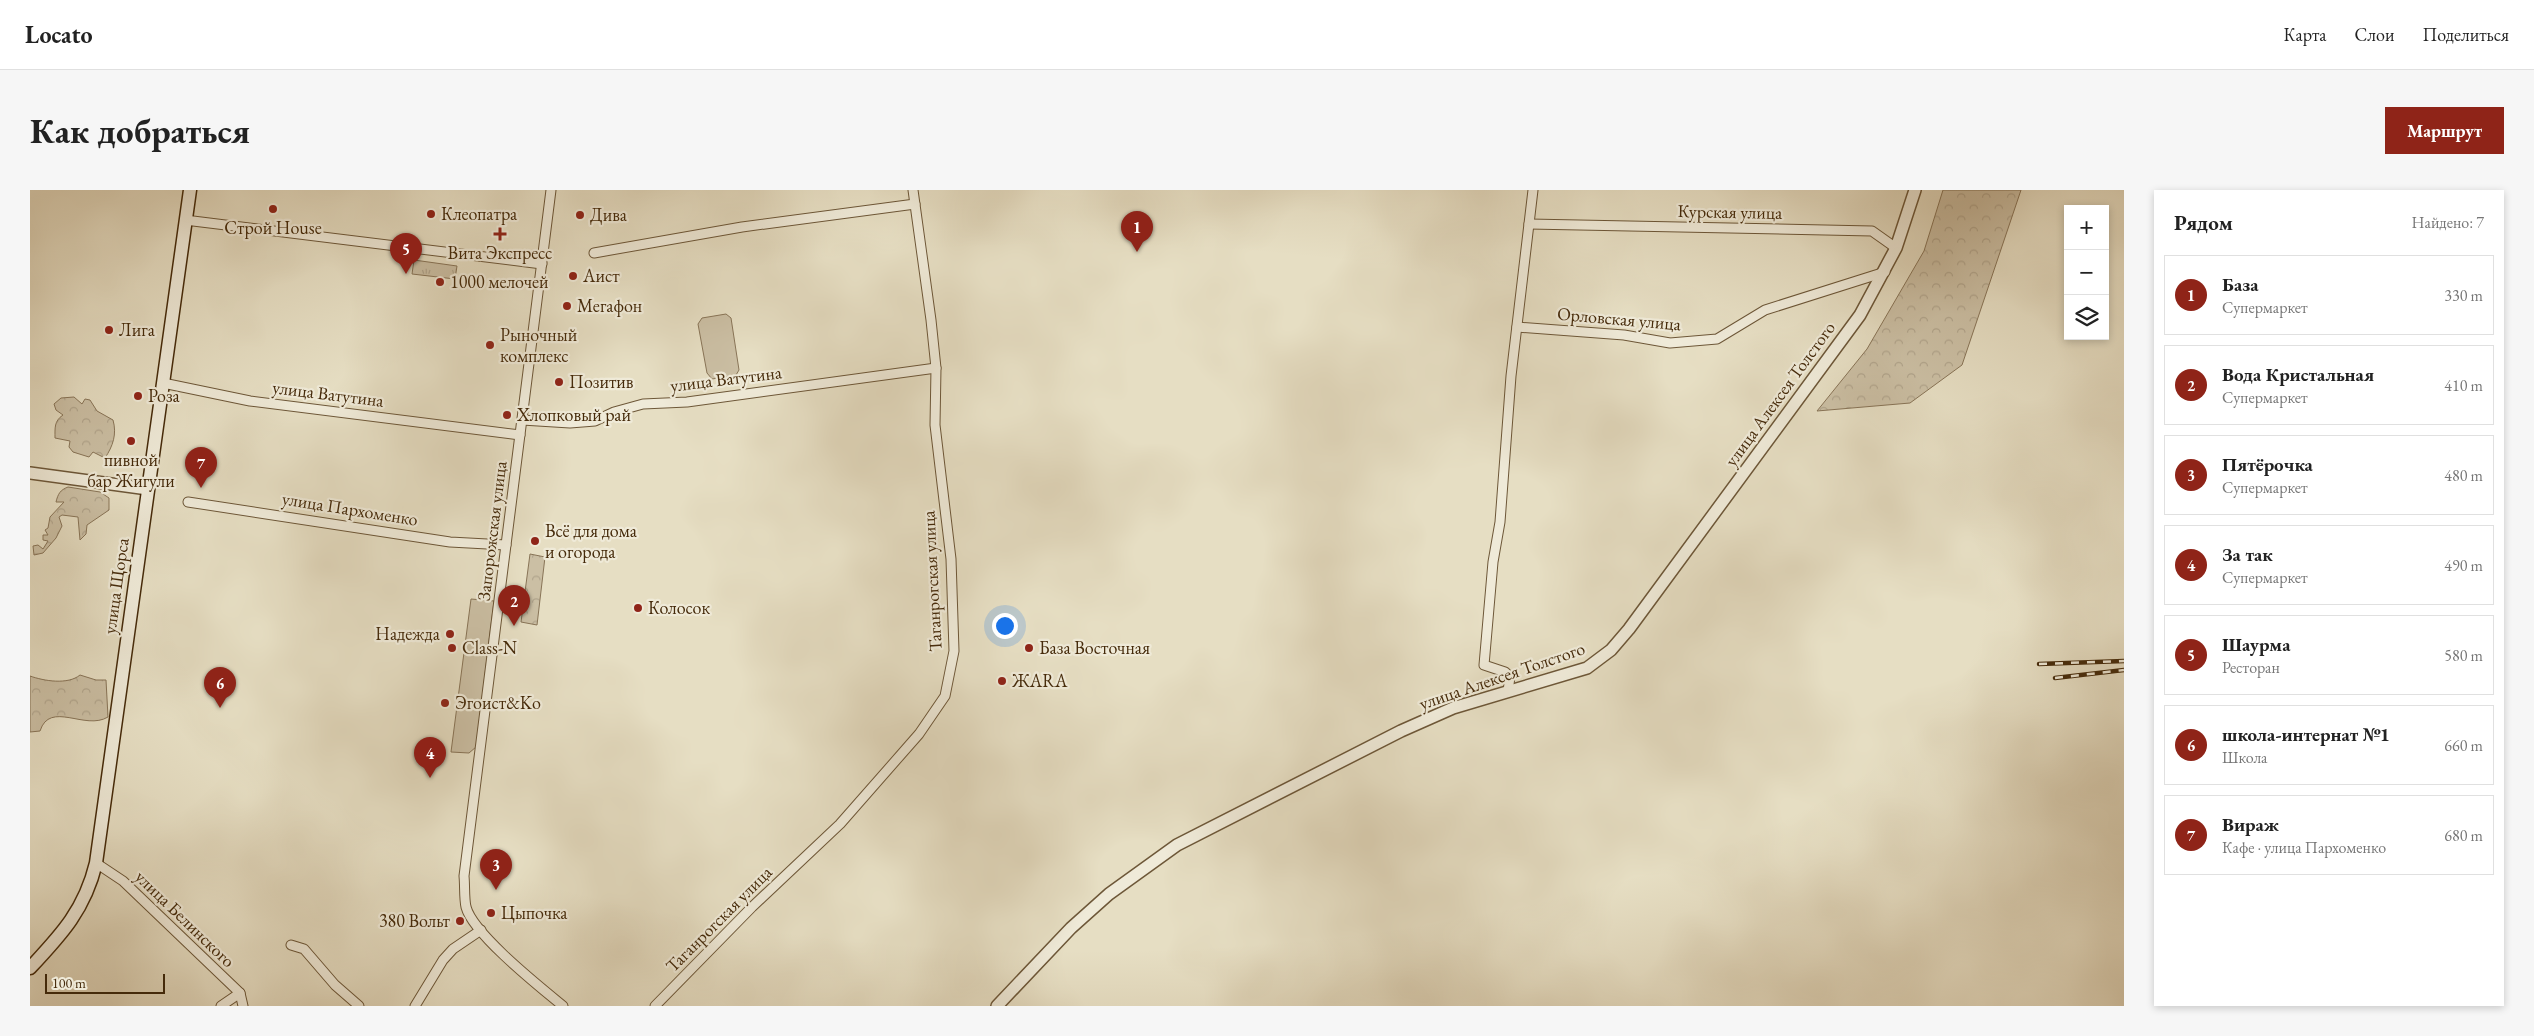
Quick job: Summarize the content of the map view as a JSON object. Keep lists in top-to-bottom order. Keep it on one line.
{"streets":{"main road":["улица Щорса"],"street":["Курская улица","Орловская улица","улица Ватутина","улица Алексея Толстого","улица Пархоменко","Запорожская улица","Таганрогская улица","улица Белинского"]},"crossings":[["Курская улица","улица Алексея Толстого"],["Орловская улица","улица Алексея Толстого"],["улица Ватутина","Запорожская улица"],["улица Ватутина","Таганрогская улица"],["улица Ватутина","улица Щорса"],["улица Пархоменко","Запорожская улица"],["улица Щорса","улица Белинского"]],"places":{"other":["Строй House","Клеопатра","Дива","Аист","1000 мелочей","Мегафон","Лига","Рыночный комплекс","Позитив","Роза","Хлопковый рай","пивной бар Жигули","Всё для дома и огорода","Колосок","Надежда","Class-N","База Восточная","ЖАRА","Эгоист&Kо","Цыпочка","380 Вольт"],"health":["Вита Экспресс"]},"scale_bar":"100 m","page":{"header":"Locato","nav":["Карта","Слои","Поделиться"],"buttons":"Маршрут","title":"Как добраться","heading":["Рядом","Найдено: 7"],"map_buttons":["+","−"],"pins":["1","5","7","2","6","4","3"],"list":[{"mark":"1","name":"База","note":"Супермаркет","value":"330 m"},{"mark":"2","name":"Вода Кристальная","note":"Супермаркет","value":"410 m"},{"mark":"3","name":"Пятёрочка","note":"Супермаркет","value":"480 m"},{"mark":"4","name":"За так","note":"Супермаркет","value":"490 m"},{"mark":"5","name":"Шаурма","note":"Ресторан","value":"580 m"},{"mark":"6","name":"школа-интернат №1","note":"Школа","value":"660 m"},{"mark":"7","name":"Вираж","note":"Кафе · улица Пархоменко","value":"680 m"}],"scale":"100 m"}}
